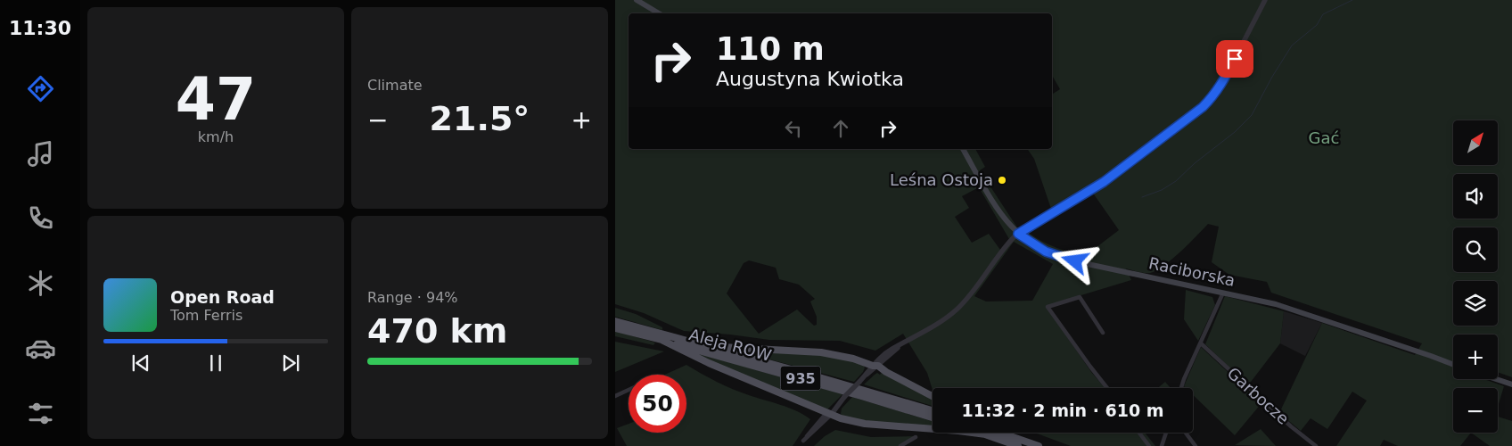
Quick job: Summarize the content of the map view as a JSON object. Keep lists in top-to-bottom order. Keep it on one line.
{"streets":{"main road":["Raciborska","Aleja ROW","935"],"street":["Garbocze"]},"parks":["Gać"],"places":["Leśna Ostoja"],"north":"top right","page":{"tabs":"11:30","tile":[["47","km/h"],"Climate",["Range · 94%","470 km"]],"turn":["110 m","Augustyna Kwiotka"],"heat":["−","21.5°","+"],"map_buttons":["+","−"],"song":["Open Road","Tom Ferris"],"limit":"50","trip":"11:32 · 2 min · 610 m"}}
